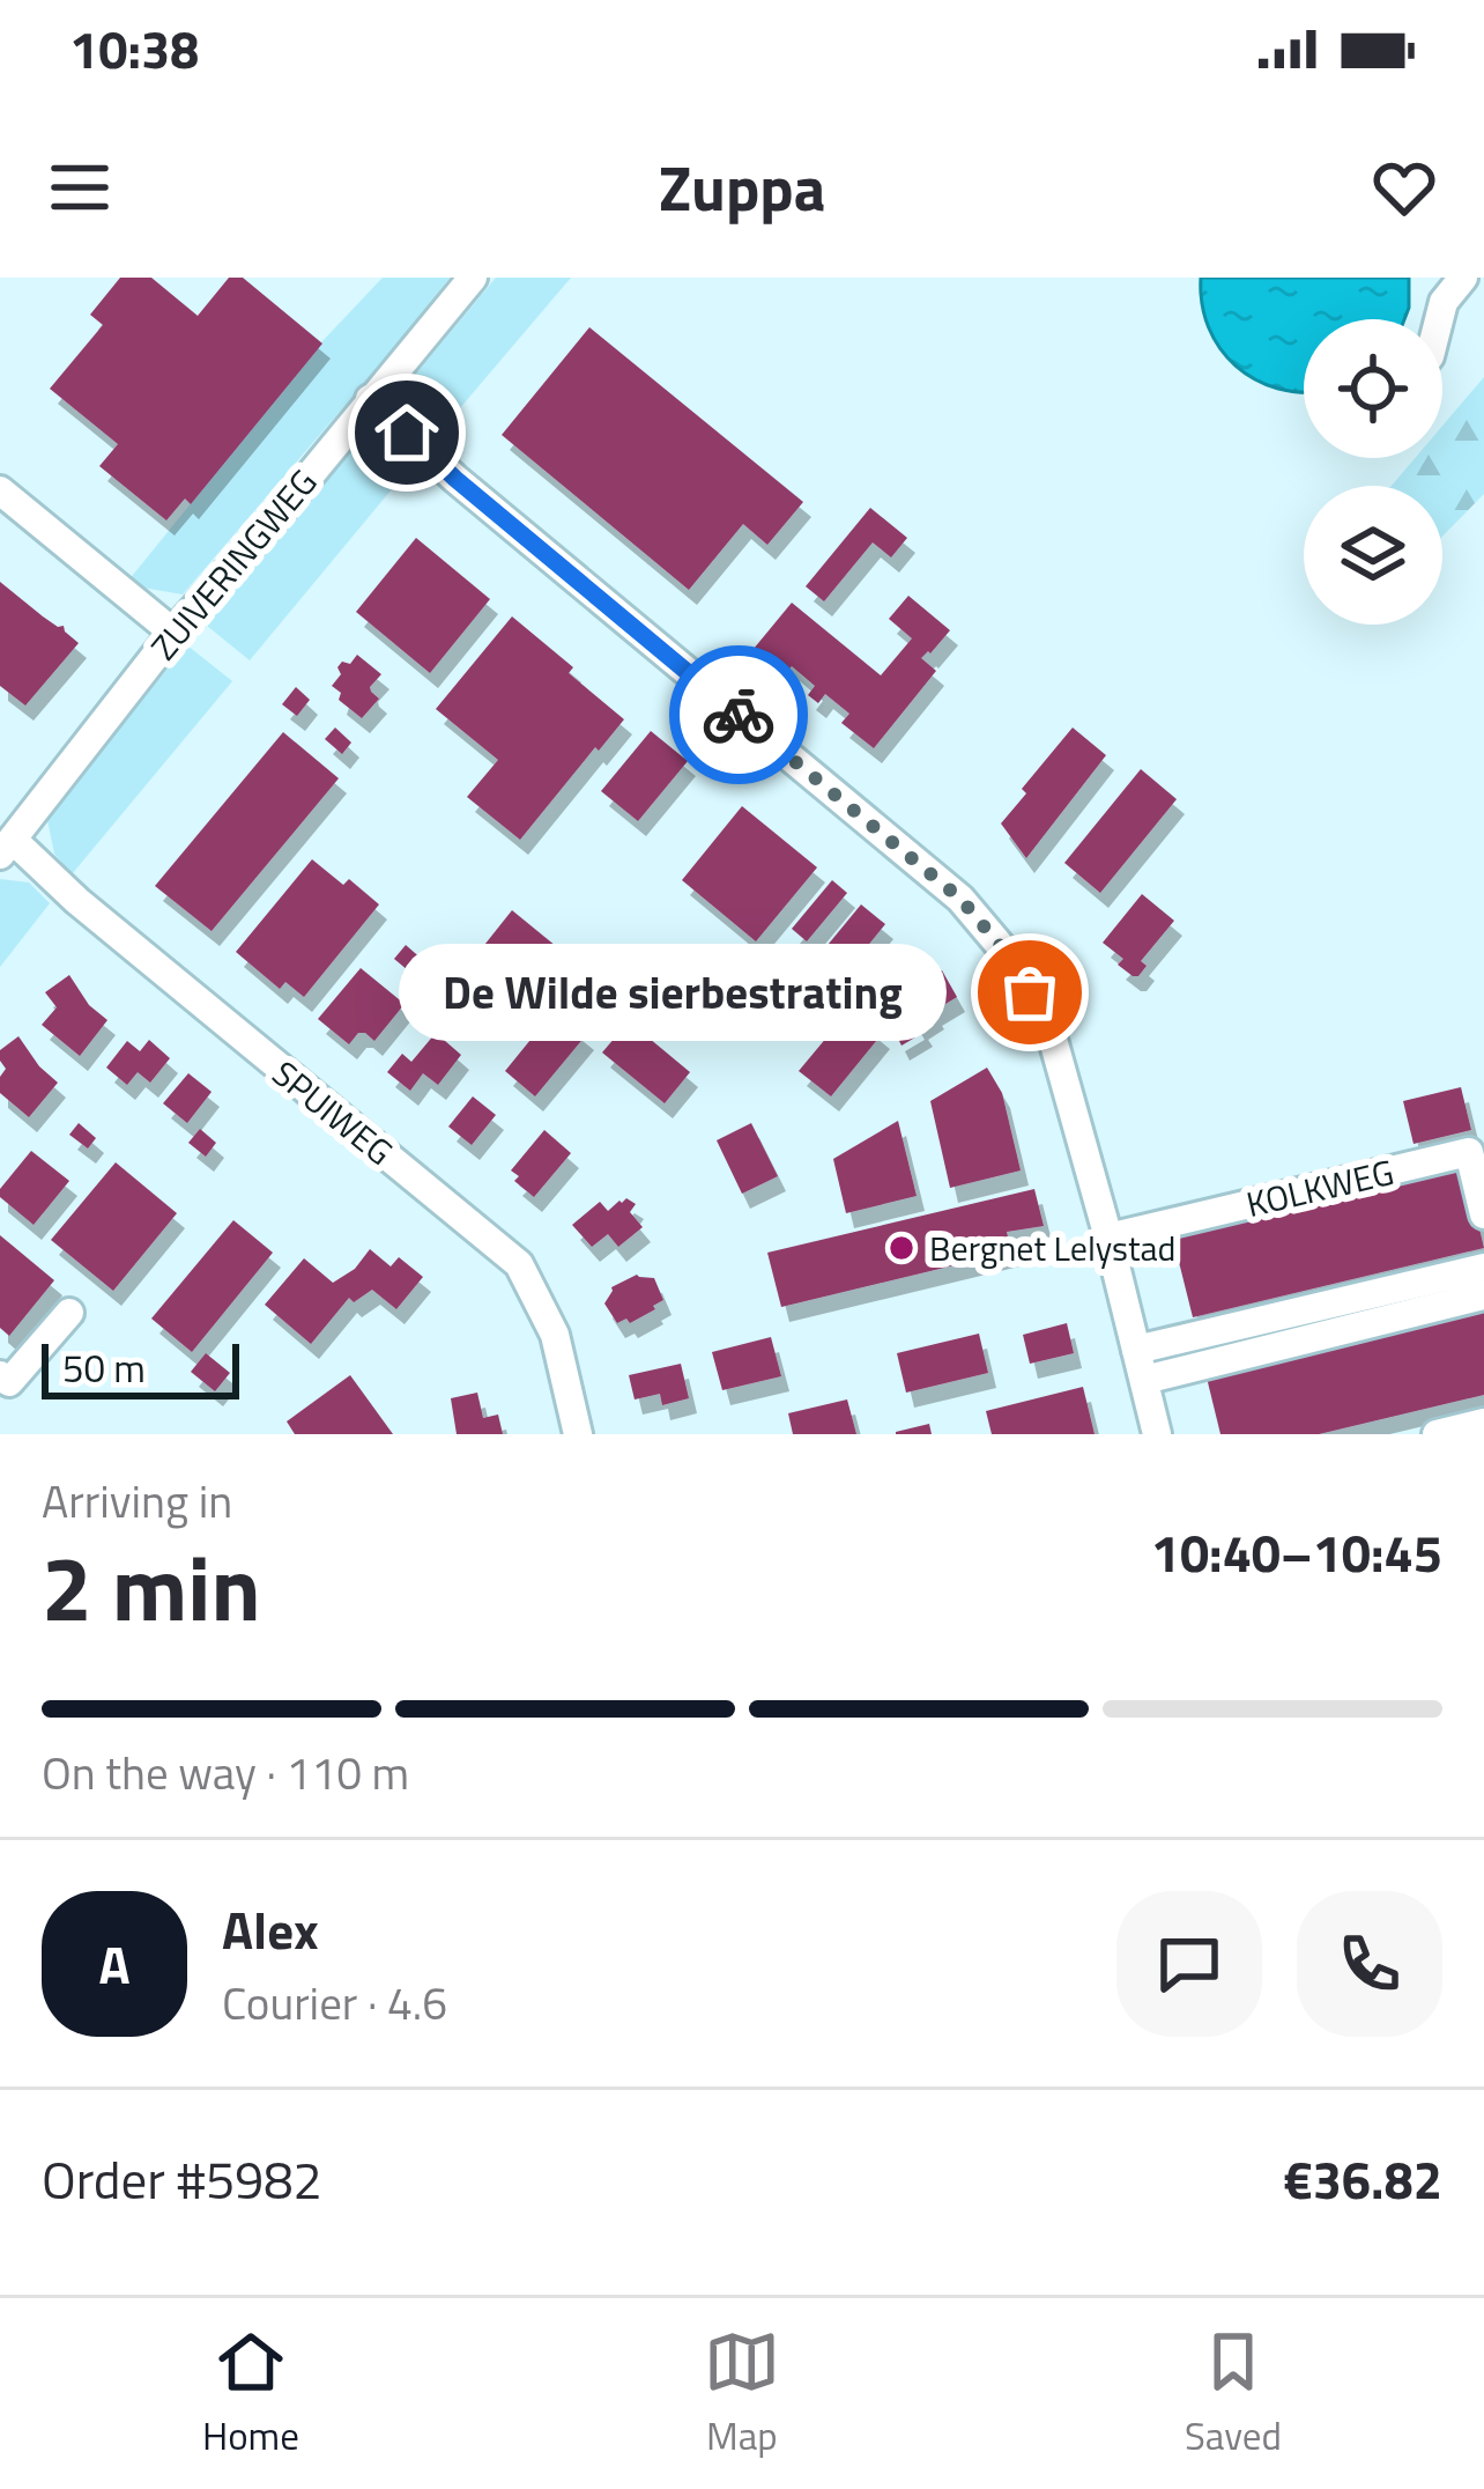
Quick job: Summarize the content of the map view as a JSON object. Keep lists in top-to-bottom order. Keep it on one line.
{"streets":{"street":["ZUIVERINGWEG","SPUIWEG","KOLKWEG"]},"crossings":[["ZUIVERINGWEG","SPUIWEG"]],"places":["De Wilde sierbestrating","Bergnet Lelystad"],"scale_bar":"50 m","page":{"status":"10:38","header":"Zuppa","bubble":"De Wilde sierbestrating","scale":"50 m","heading":["2 min","Arriving in","10:40–10:45"],"panel":["Alex","Courier · 4.6","Order #5982","€36.82"],"bar":"On the way · 110 m","round":"A","tabs":["Home","Map","Saved"]}}
